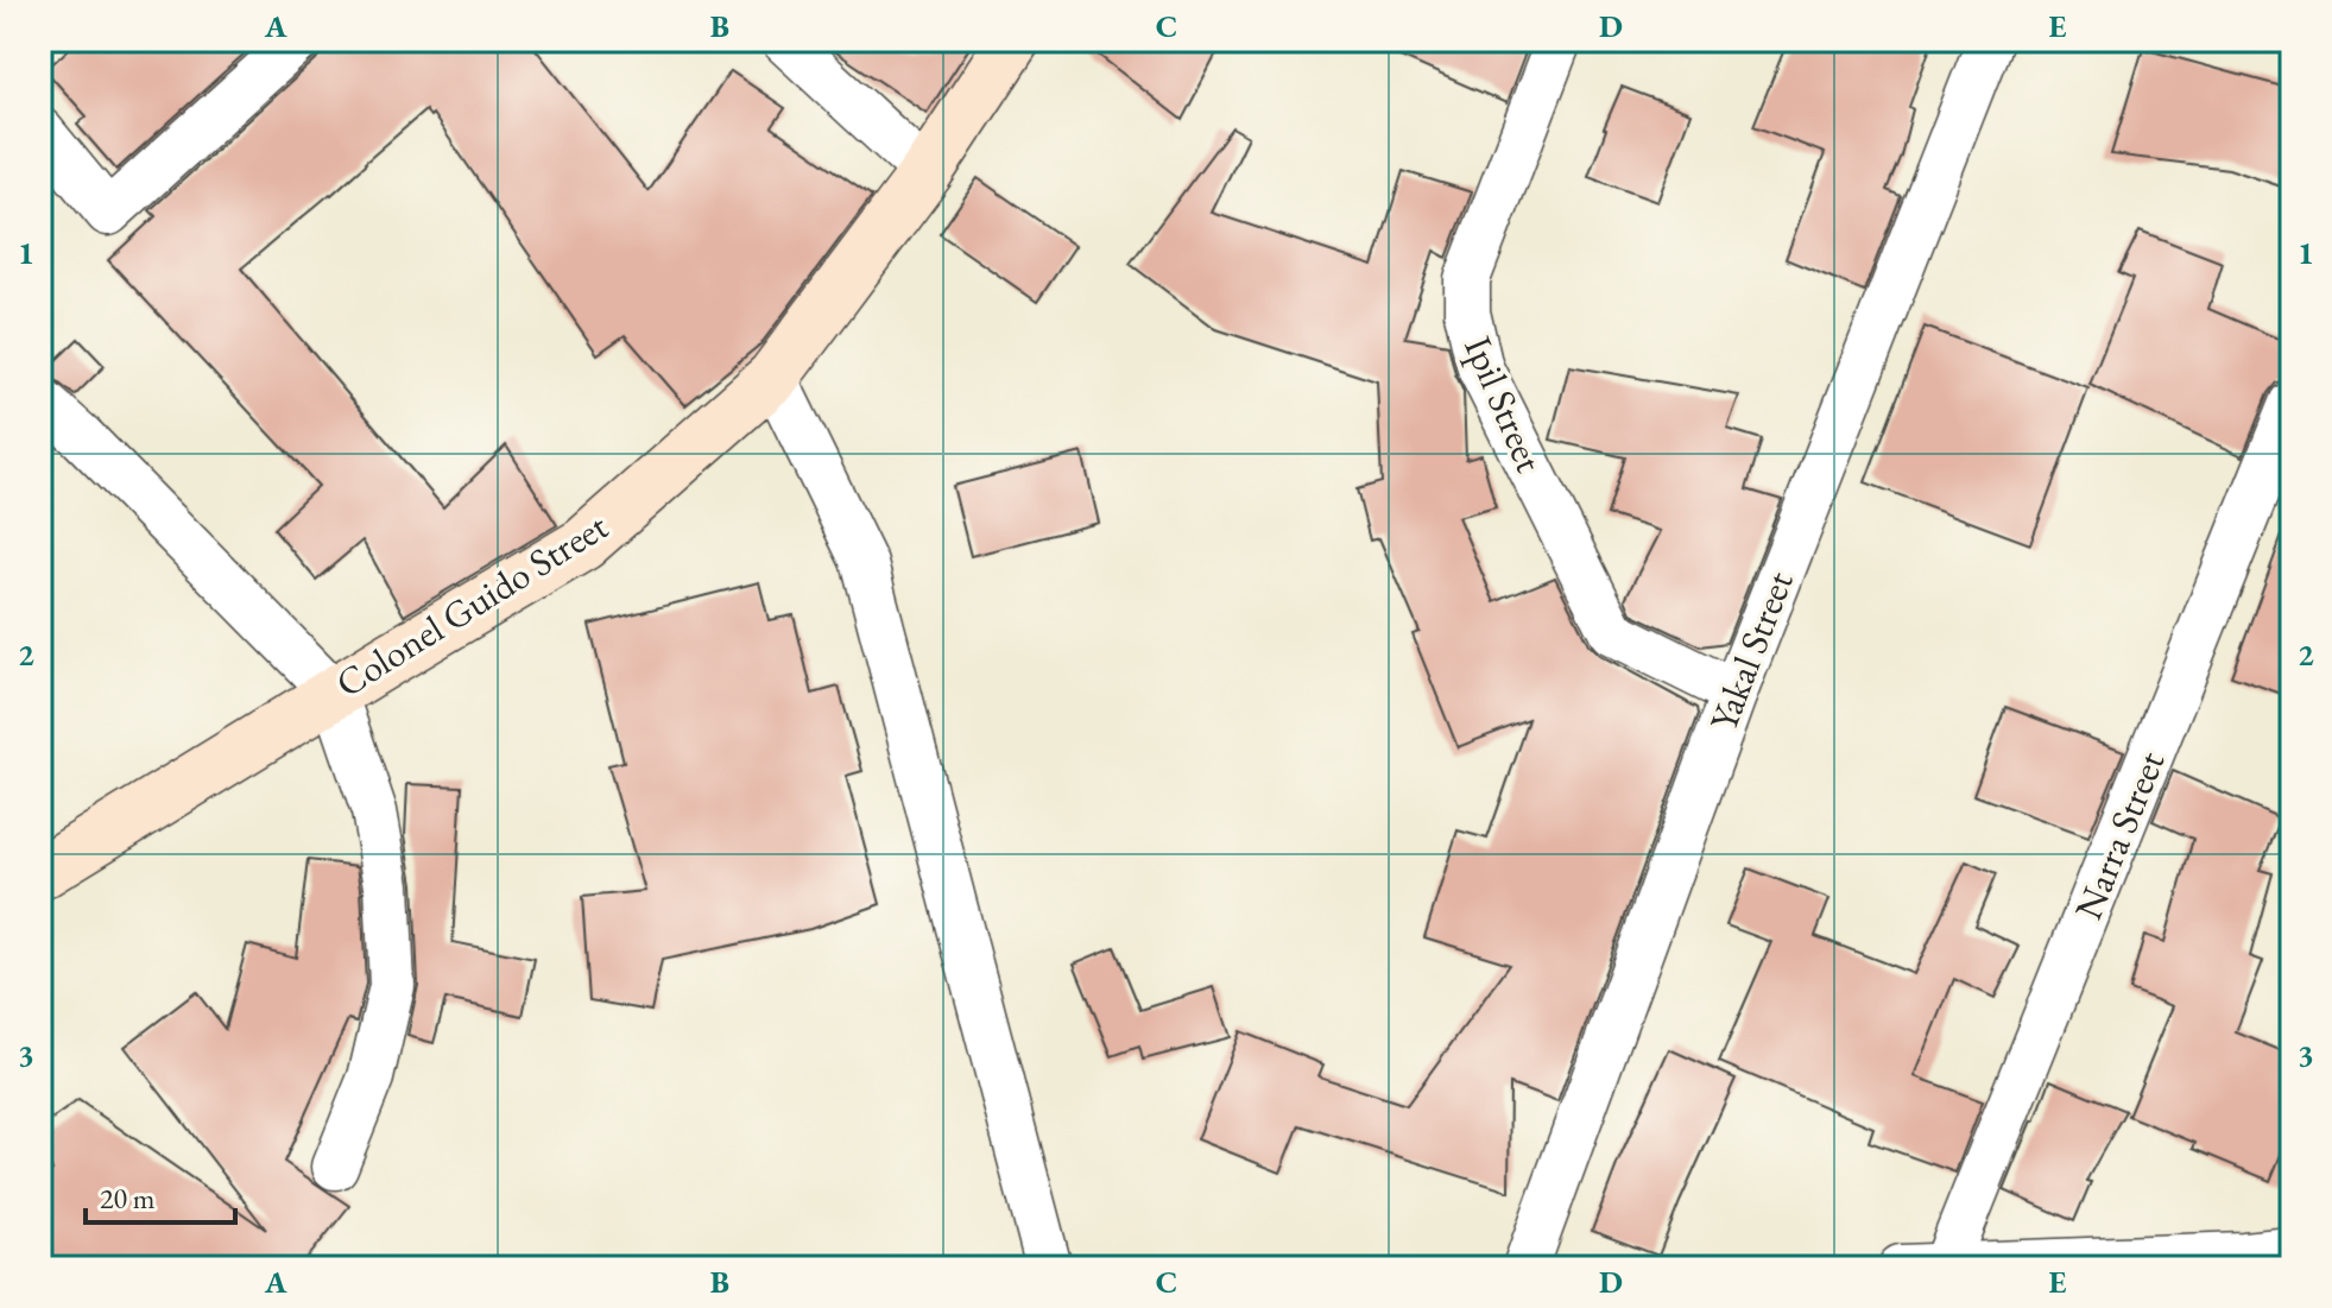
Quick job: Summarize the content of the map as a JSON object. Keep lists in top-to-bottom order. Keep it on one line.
{"streets":{"street":["Ipil Street","Colonel Guido Street","Yakal Street","Narra Street"]},"crossings":[["Ipil Street","Yakal Street"]],"scale_bar":"20 m","grid":{"columns":["A","B","C","D","E"],"rows":["1","2","3"]}}
